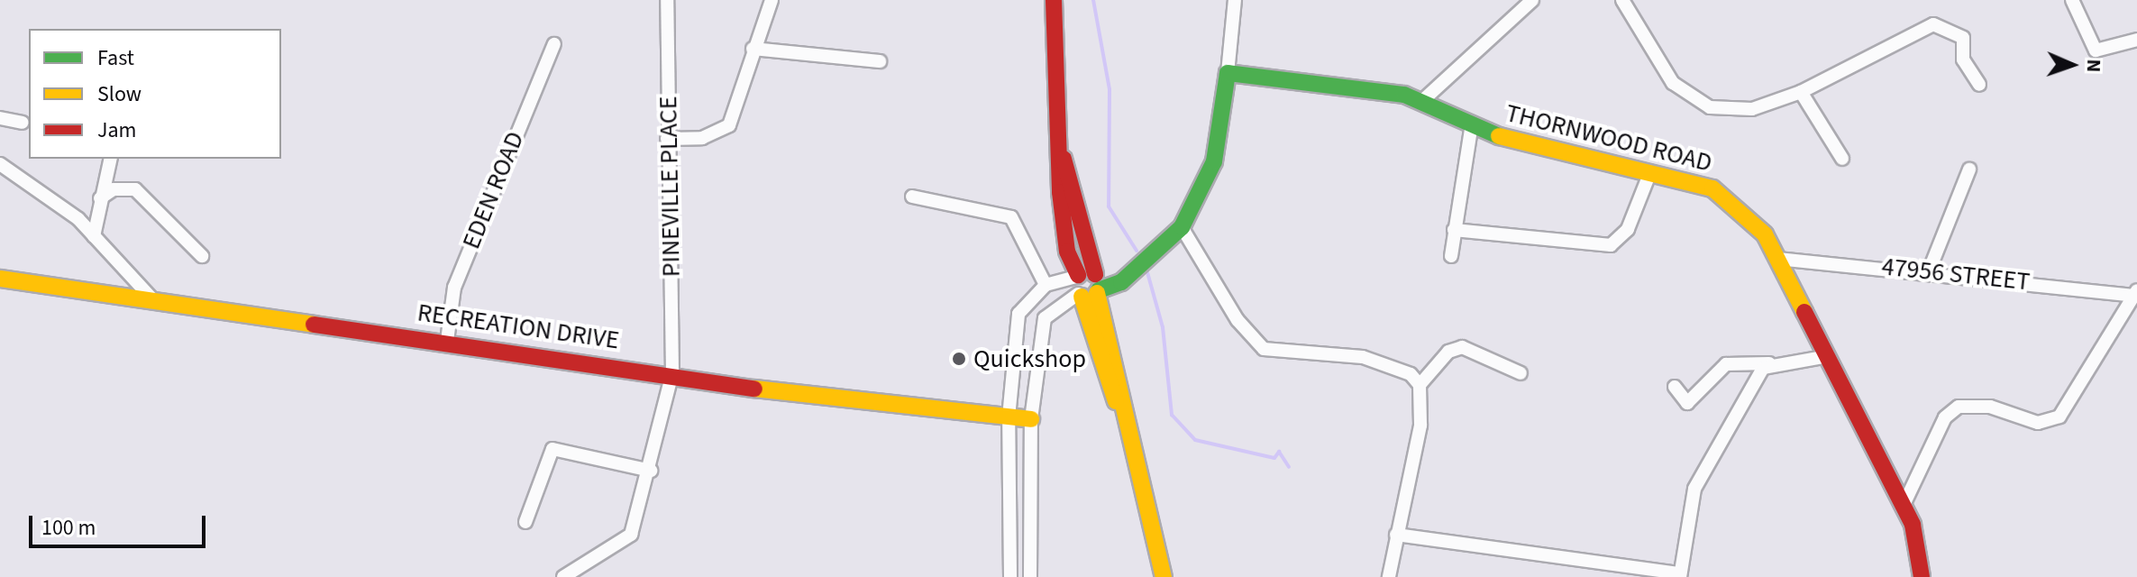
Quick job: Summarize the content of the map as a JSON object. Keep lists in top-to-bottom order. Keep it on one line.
{"streets":{"street":["THORNWOOD ROAD","PINEVILLE PLACE","EDEN ROAD","47956 STREET","RECREATION DRIVE"]},"crossings":[["THORNWOOD ROAD","47956 STREET"],["PINEVILLE PLACE","RECREATION DRIVE"],["EDEN ROAD","RECREATION DRIVE"]],"places":["Quickshop"],"legend":["Fast","Slow","Jam"],"scale_bar":"100 m","north":"right"}
